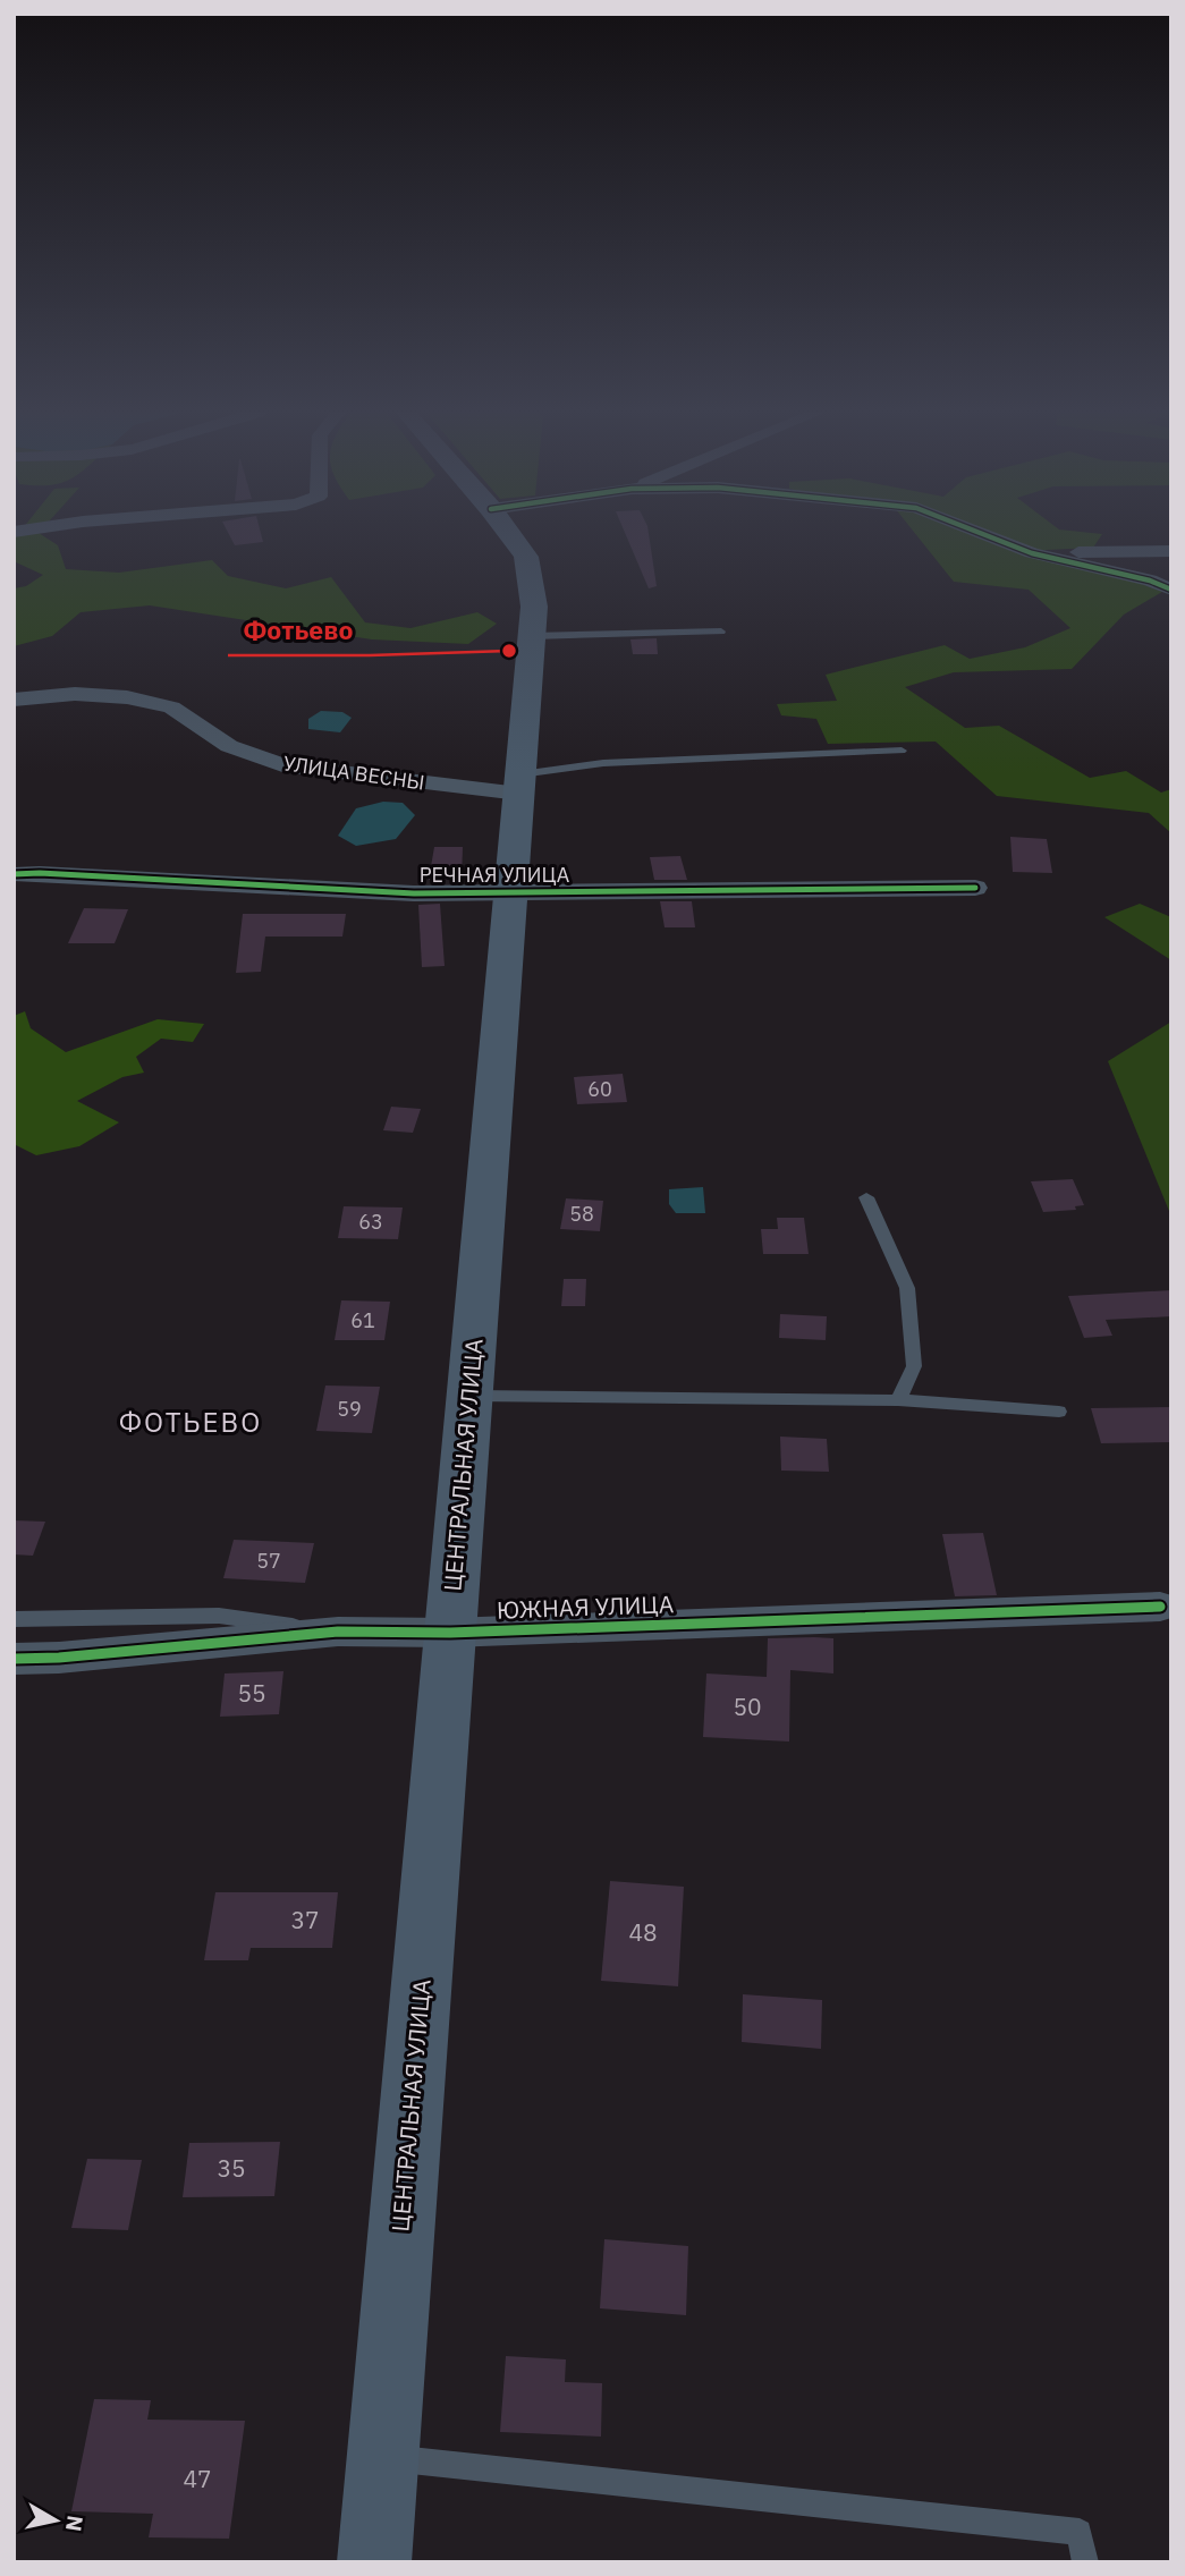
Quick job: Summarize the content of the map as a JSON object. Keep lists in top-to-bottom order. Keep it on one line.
{"streets":{"main road":["ЦЕНТРАЛЬНАЯ УЛИЦА"],"street":["УЛИЦА ВЕСНЫ","РЕЧНАЯ УЛИЦА","ЮЖНАЯ УЛИЦА"]},"crossings":[["УЛИЦА ВЕСНЫ","ЦЕНТРАЛЬНАЯ УЛИЦА"],["РЕЧНАЯ УЛИЦА","ЦЕНТРАЛЬНАЯ УЛИЦА"],["ЦЕНТРАЛЬНАЯ УЛИЦА","ЮЖНАЯ УЛИЦА"]],"districts":["ФОТЬЕВО"],"places":["Фотьево"],"house_numbers":["60","58","63","61","59","57","55","50","37","48","35","47"],"north":"right"}
